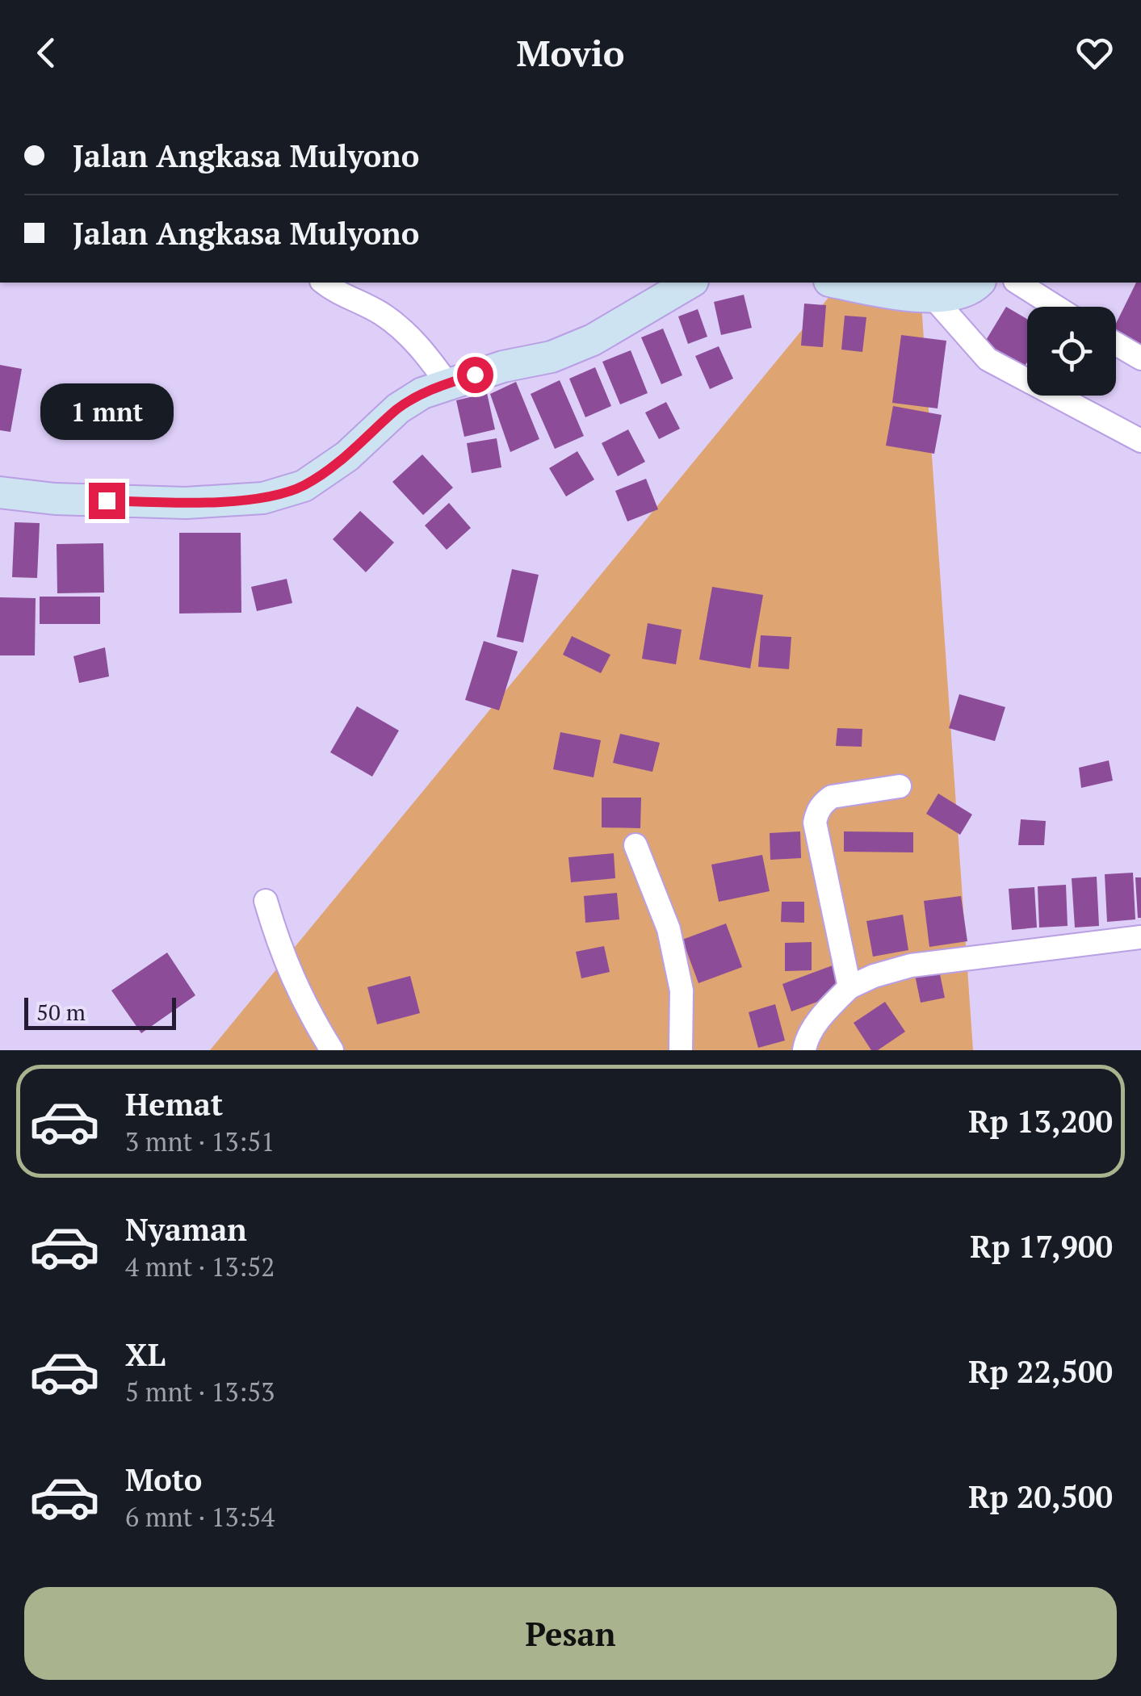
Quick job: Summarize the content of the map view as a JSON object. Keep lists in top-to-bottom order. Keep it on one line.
{"scale_bar":"50 m","page":{"header":"Movio","banner":["Jalan Angkasa Mulyono","Jalan Angkasa Mulyono"],"bubble":"1 mnt","scale":"50 m","list":[{"name":"Hemat","note":"3 mnt · 13:51","value":"Rp 13,200"},{"name":"Nyaman","note":"4 mnt · 13:52","value":"Rp 17,900"},{"name":"XL","note":"5 mnt · 13:53","value":"Rp 22,500"},{"name":"Moto","note":"6 mnt · 13:54","value":"Rp 20,500"}],"buttons":"Pesan"}}
